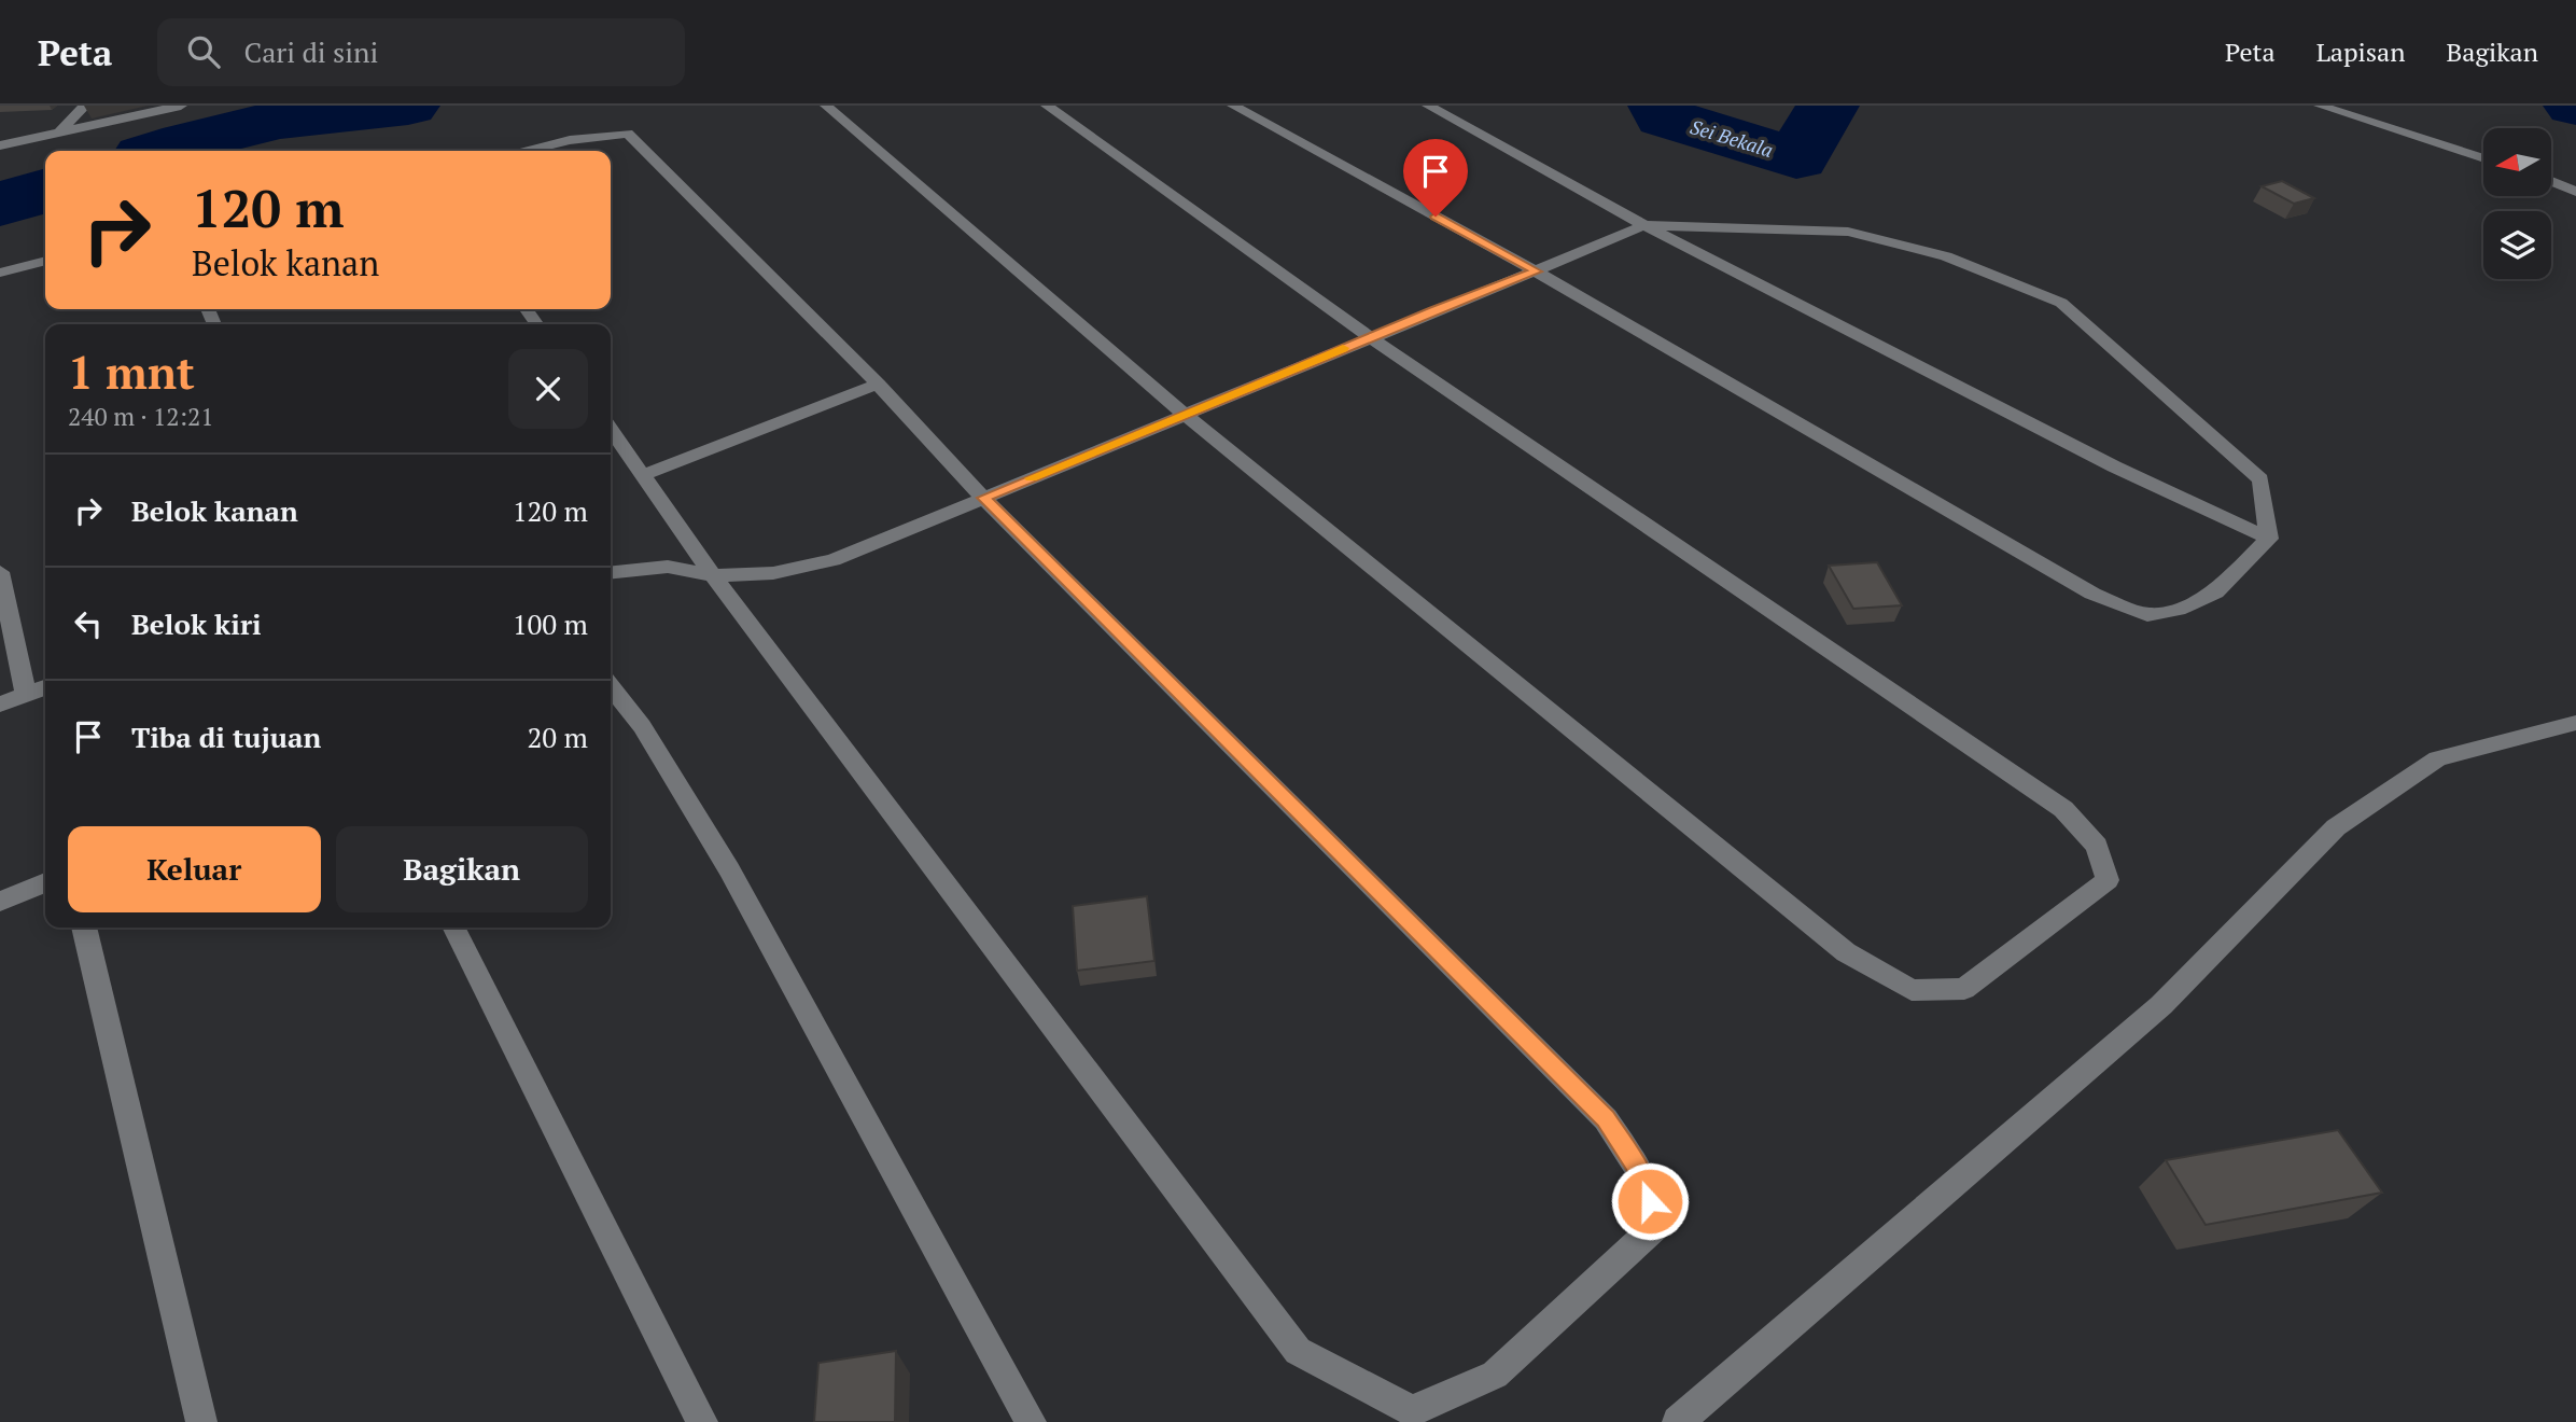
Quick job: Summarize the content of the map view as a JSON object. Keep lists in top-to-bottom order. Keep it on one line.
{"water":["Sei Bekala"],"north":"left","page":{"header":"Peta","search":"Cari di sini","nav":["Peta","Lapisan","Bagikan"],"turn":["120 m","Belok kanan"],"heading":["1 mnt","240 m · 12:21"],"list":[{"name":"Belok kanan","value":"120 m"},{"name":"Belok kiri","value":"100 m"},{"name":"Tiba di tujuan","value":"20 m"}],"buttons":["Keluar","Bagikan"]}}
